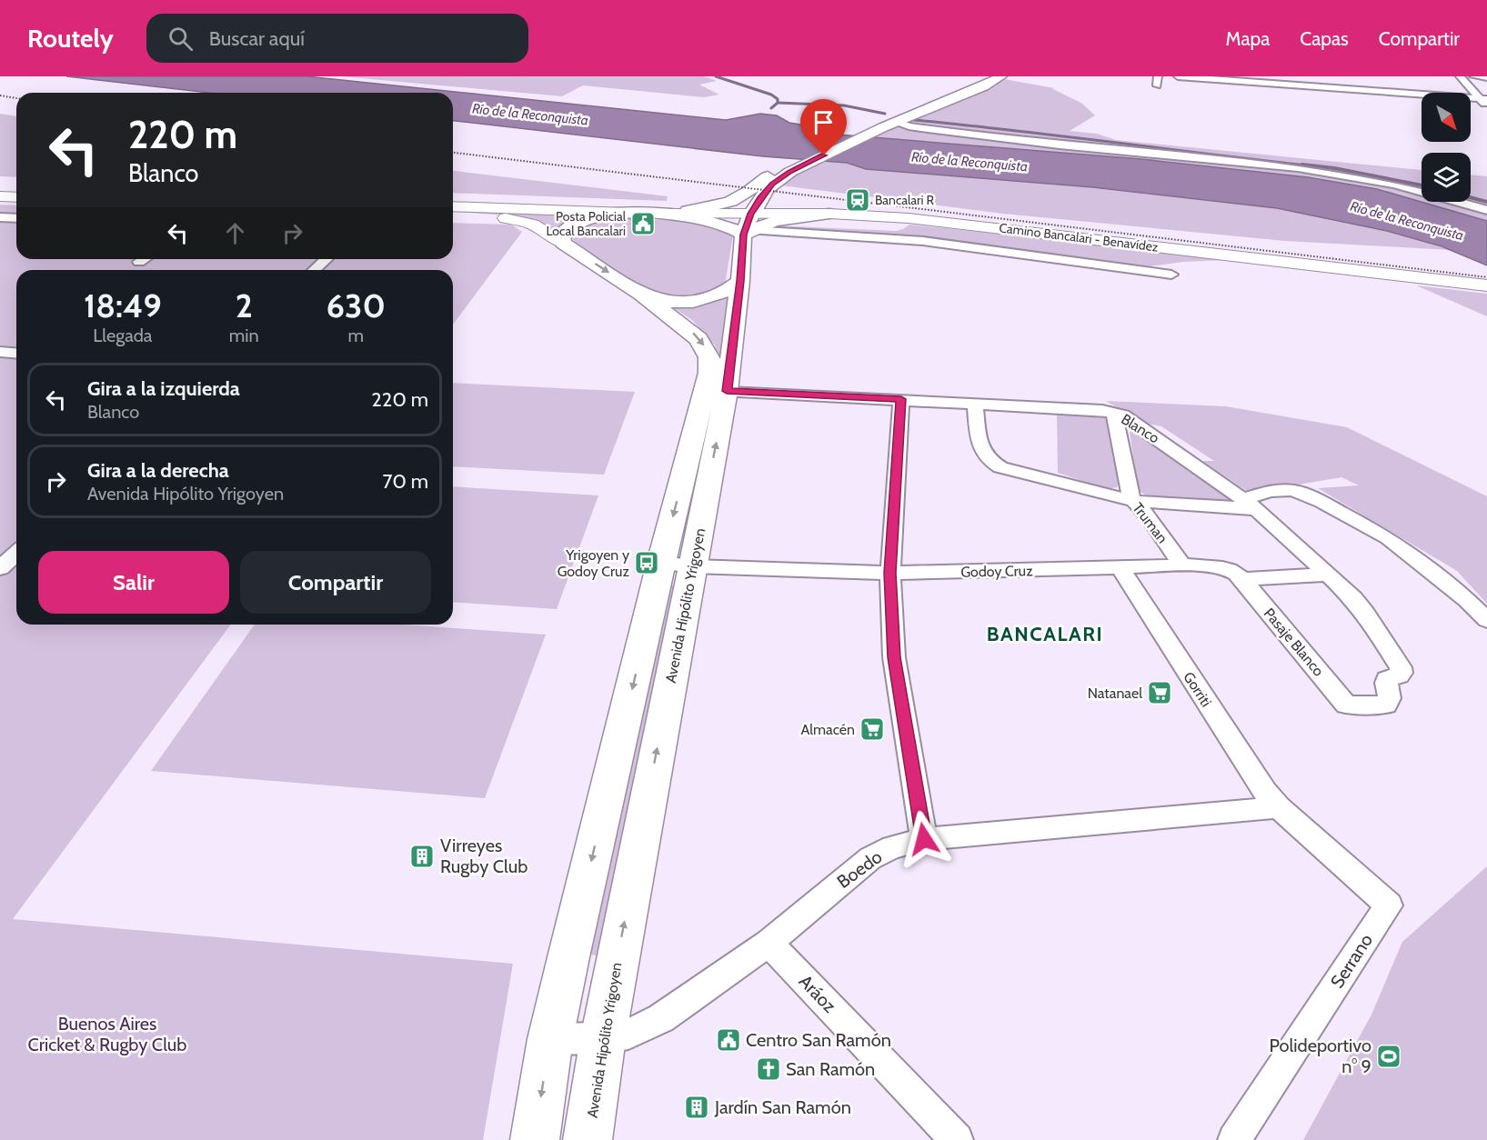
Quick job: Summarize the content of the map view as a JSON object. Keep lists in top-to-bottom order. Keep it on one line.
{"streets":{"main road":["Camino Bancalari - Benavídez","Avenida Hipólito Yrigoyen"],"street":["Blanco","Truman","Godoy Cruz","Pasaje Blanco","Gorriti","Boedo","Serrano","Aráoz"]},"crossings":[["Blanco","Truman"],["Blanco","Avenida Hipólito Yrigoyen"],["Blanco","Pasaje Blanco"],["Truman","Godoy Cruz"],["Godoy Cruz","Avenida Hipólito Yrigoyen"],["Godoy Cruz","Pasaje Blanco"],["Godoy Cruz","Gorriti"],["Avenida Hipólito Yrigoyen","Boedo"],["Gorriti","Boedo"],["Gorriti","Serrano"],["Boedo","Serrano"],["Boedo","Aráoz"]],"districts":["BANCALARI"],"water":["Río de la Reconquista"],"parks":["Buenos Aires Cricket & Rugby Club"],"places":{"station":["Bancalari R"],"public building":["Posta Policial Local Bancalari","Centro San Ramón"],"bus stop":["Yrigoyen y Godoy Cruz"],"supermarket":["Natanael","Almacén"],"building":["Virreyes Rugby Club","Jardín San Ramón"],"sports":["Polideportivo n° 9"],"church":["San Ramón"]},"north":"bottom right","page":{"header":"Routely","search":"Buscar aquí","nav":["Mapa","Capas","Compartir"],"turn":["220 m","Blanco"],"eta":["18:49","Llegada","2","min","630","m"],"list":[{"name":"Gira a la izquierda","note":"Blanco","value":"220 m"},{"name":"Gira a la derecha","note":"Avenida Hipólito Yrigoyen","value":"70 m"}],"buttons":["Salir","Compartir"]}}
